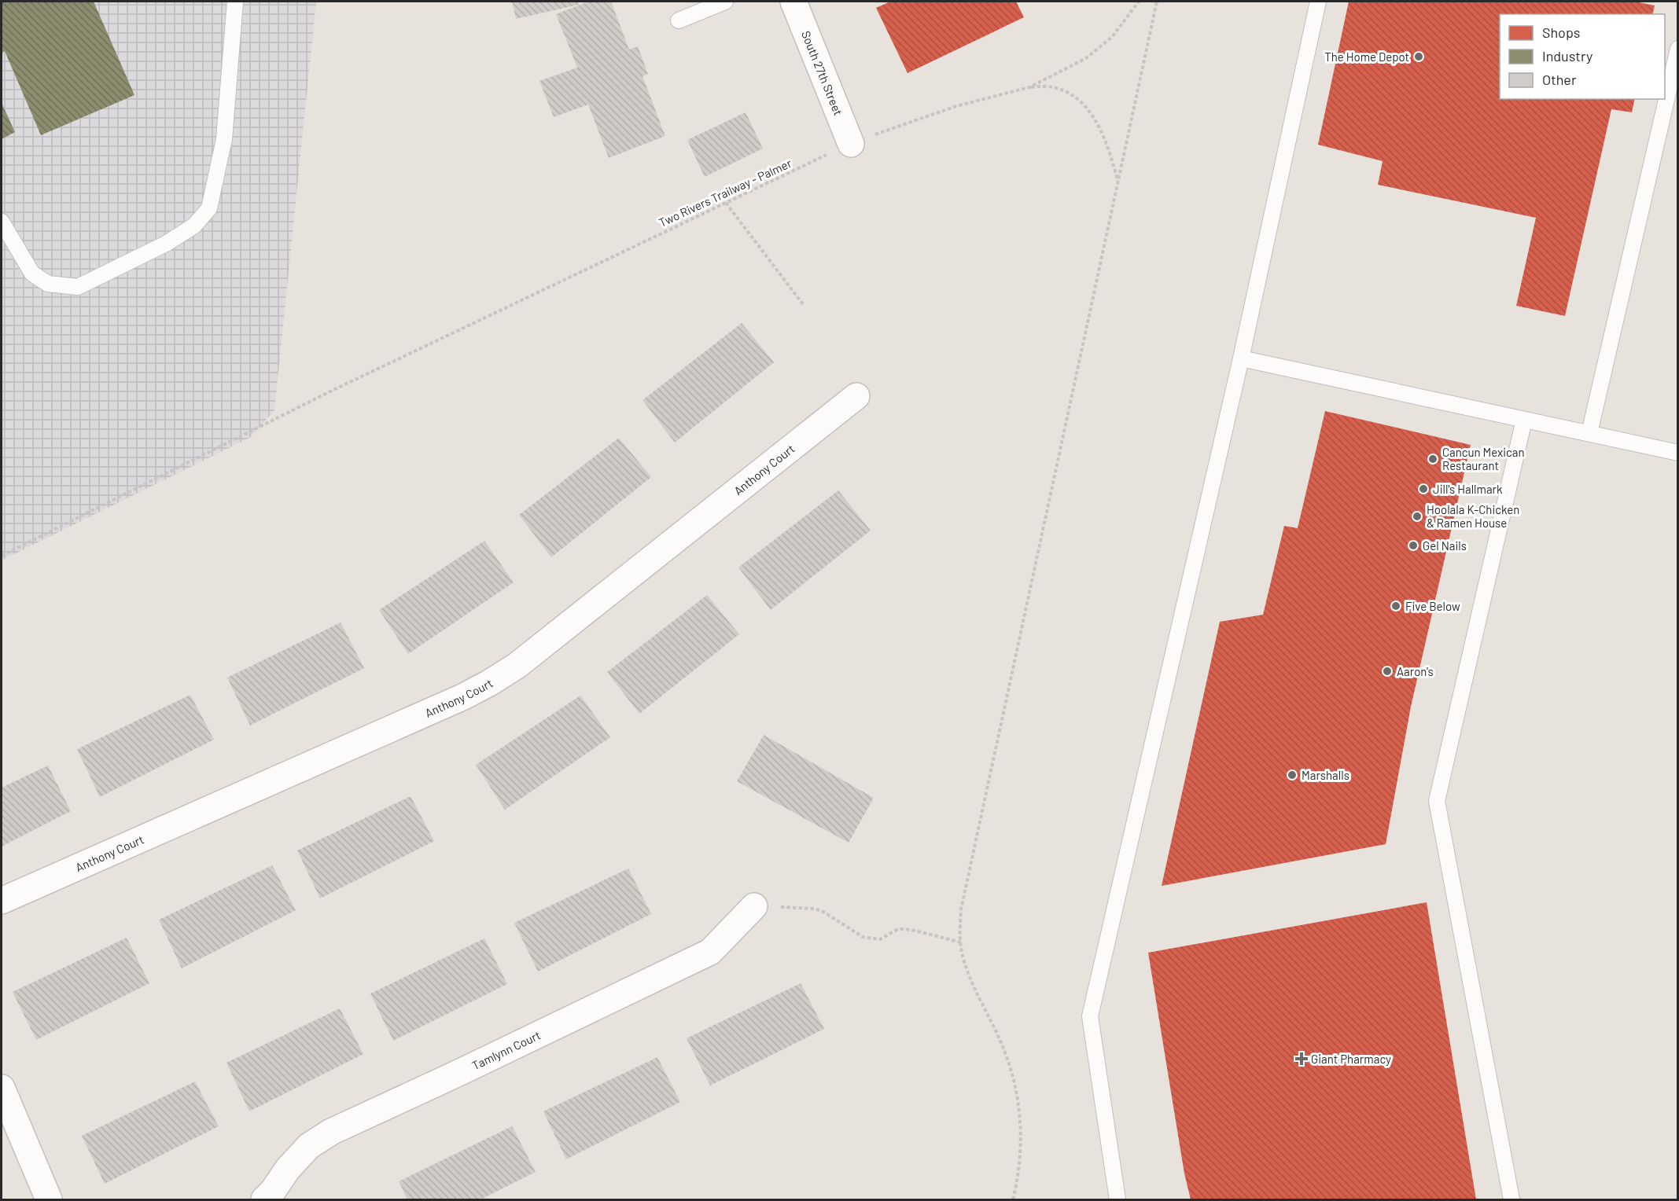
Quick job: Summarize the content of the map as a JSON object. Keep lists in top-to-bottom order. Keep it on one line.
{"streets":{"street":["South 27th Street","Anthony Court","Tamlynn Court"],"path":["Two Rivers Trailway - Palmer"]},"crossings":[["South 27th Street","Two Rivers Trailway - Palmer"]],"places":{"other":["The Home Depot","Cancun Mexican Restaurant","Jill's Hallmark","Hoolala K-Chicken & Ramen House","Gel Nails","Five Below","Aaron's","Marshalls"],"health":["Giant Pharmacy"]},"legend":["Shops","Industry","Other"]}
